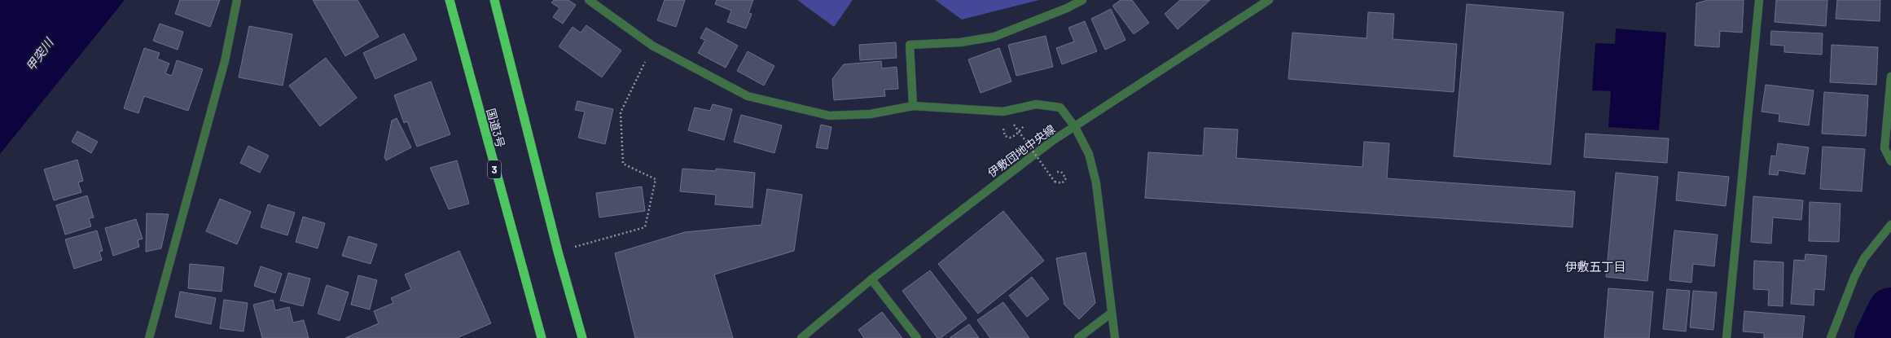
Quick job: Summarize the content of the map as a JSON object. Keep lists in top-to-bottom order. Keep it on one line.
{"streets":{"highway":["国道3号","3"],"street":["伊敷団地中央線"]},"districts":["伊敷五丁目"],"water":["甲突川"]}
